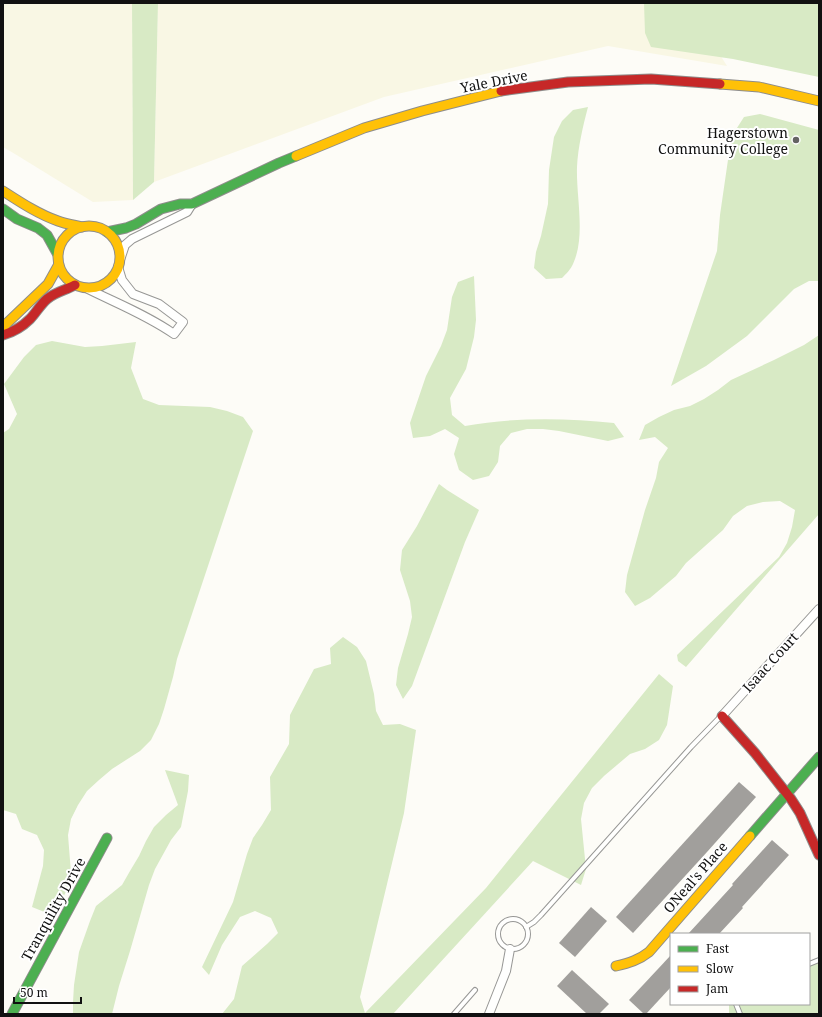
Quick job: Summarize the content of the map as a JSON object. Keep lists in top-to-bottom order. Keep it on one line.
{"streets":{"street":["Yale Drive","Isaac Court","ONeal's Place","Tranquility Drive"]},"places":["Hagerstown Community College"],"legend":["Fast","Slow","Jam"],"scale_bar":"50 m"}
